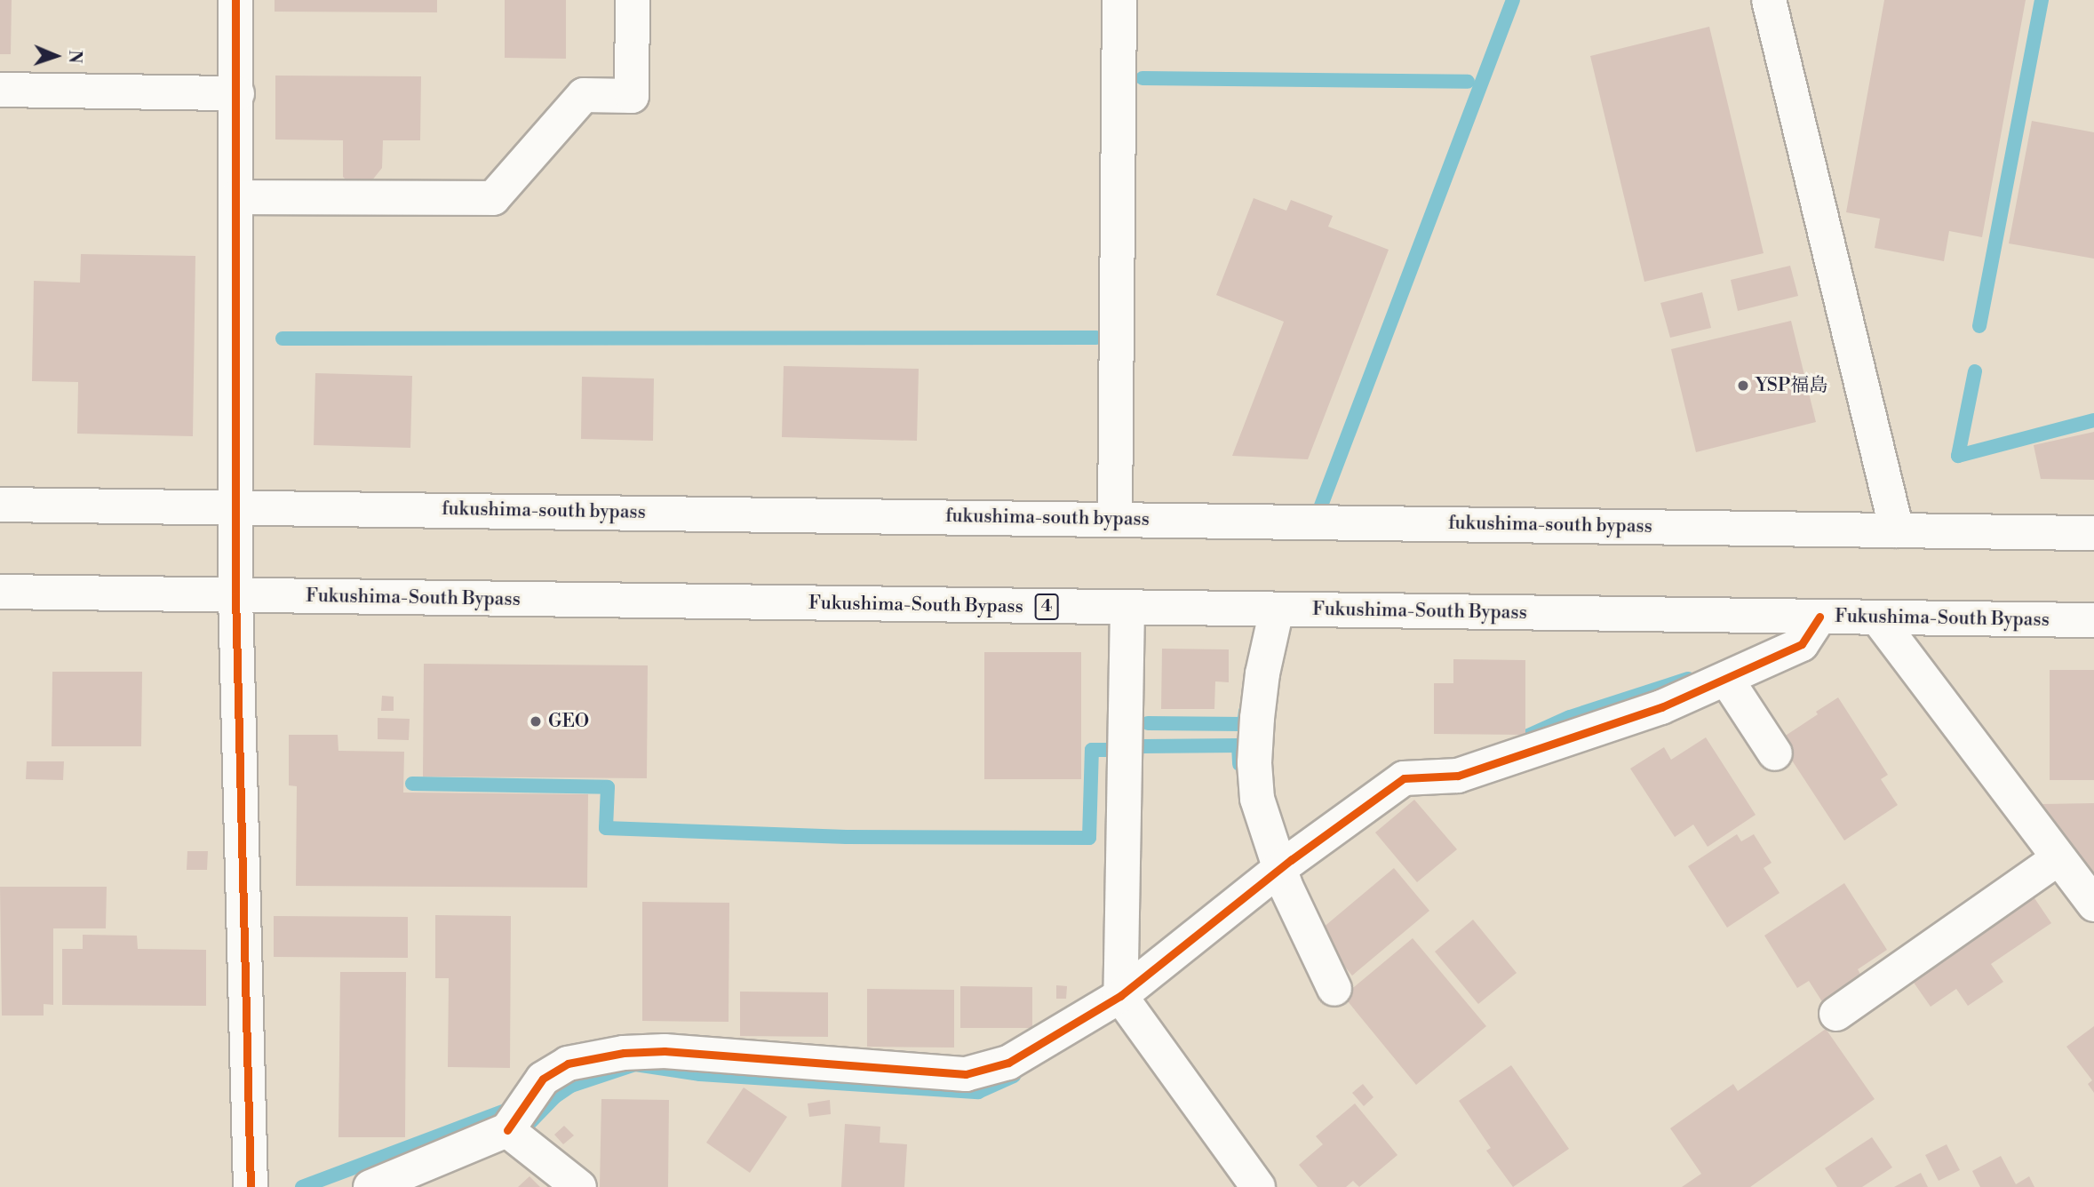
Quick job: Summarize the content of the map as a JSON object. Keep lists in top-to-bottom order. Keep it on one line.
{"streets":{"main road":["fukushima-south bypass","Fukushima-South Bypass","4"]},"places":["YSP福島","GEO"],"north":"right"}
